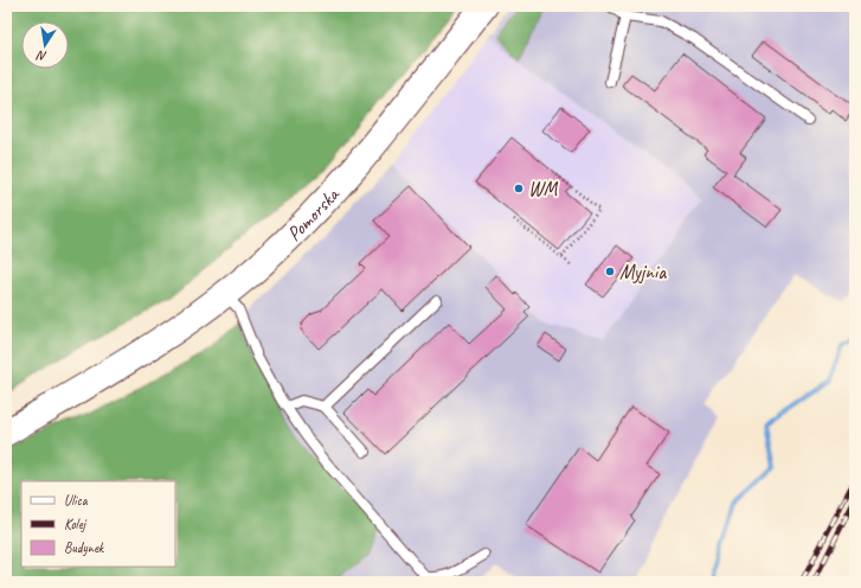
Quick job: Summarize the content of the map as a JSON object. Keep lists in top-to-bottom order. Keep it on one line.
{"streets":{"main road":["Pomorska"]},"places":["WM","Myjnia"],"legend":["Ulica","Kolej","Budynek"],"north":"bottom"}
